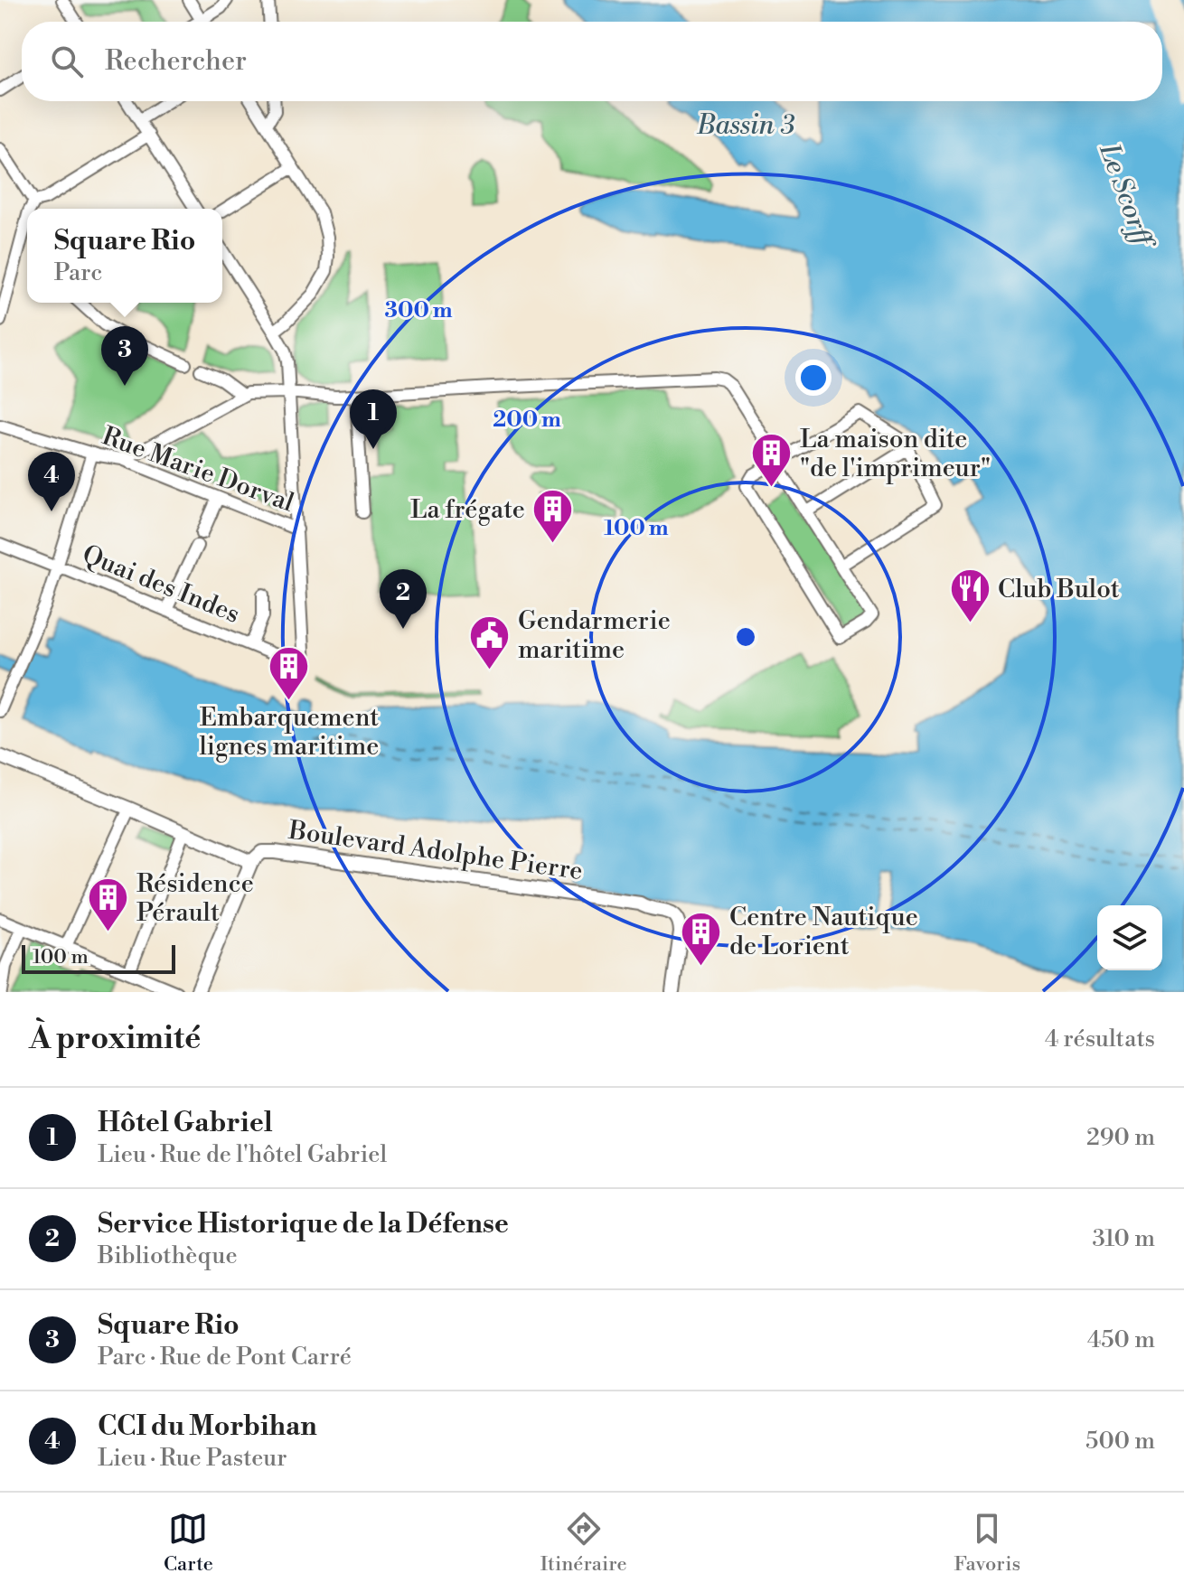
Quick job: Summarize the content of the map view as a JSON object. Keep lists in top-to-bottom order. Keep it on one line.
{"streets":{"street":["Rue Marie Dorval","Quai des Indes","Boulevard Adolphe Pierre"]},"crossings":[["Rue Marie Dorval","Quai des Indes"]],"water":["Bassin 3","Le Scorff"],"places":{"building":["La maison dite \"de l'imprimeur\"","La frégate","Embarquement lignes maritime","Résidence Pérault","Centre Nautique de Lorient"],"restaurant":["Club Bulot"],"public building":["Gendarmerie maritime"]},"scale_bar":"100 m","page":{"search":"Rechercher","popup":["Square Rio","Parc"],"pins":["3","1","4","2"],"scale":"100 m","heading":["À proximité","4 résultats"],"list":[{"mark":"1","name":"Hôtel Gabriel","note":"Lieu · Rue de l'hôtel Gabriel","value":"290 m"},{"mark":"2","name":"Service Historique de la Défense","note":"Bibliothèque","value":"310 m"},{"mark":"3","name":"Square Rio","note":"Parc · Rue de Pont Carré","value":"450 m"},{"mark":"4","name":"CCI du Morbihan","note":"Lieu · Rue Pasteur","value":"500 m"}],"nav":["Carte","Itinéraire","Favoris"]},"rings":["300 m","200 m","100 m"]}
